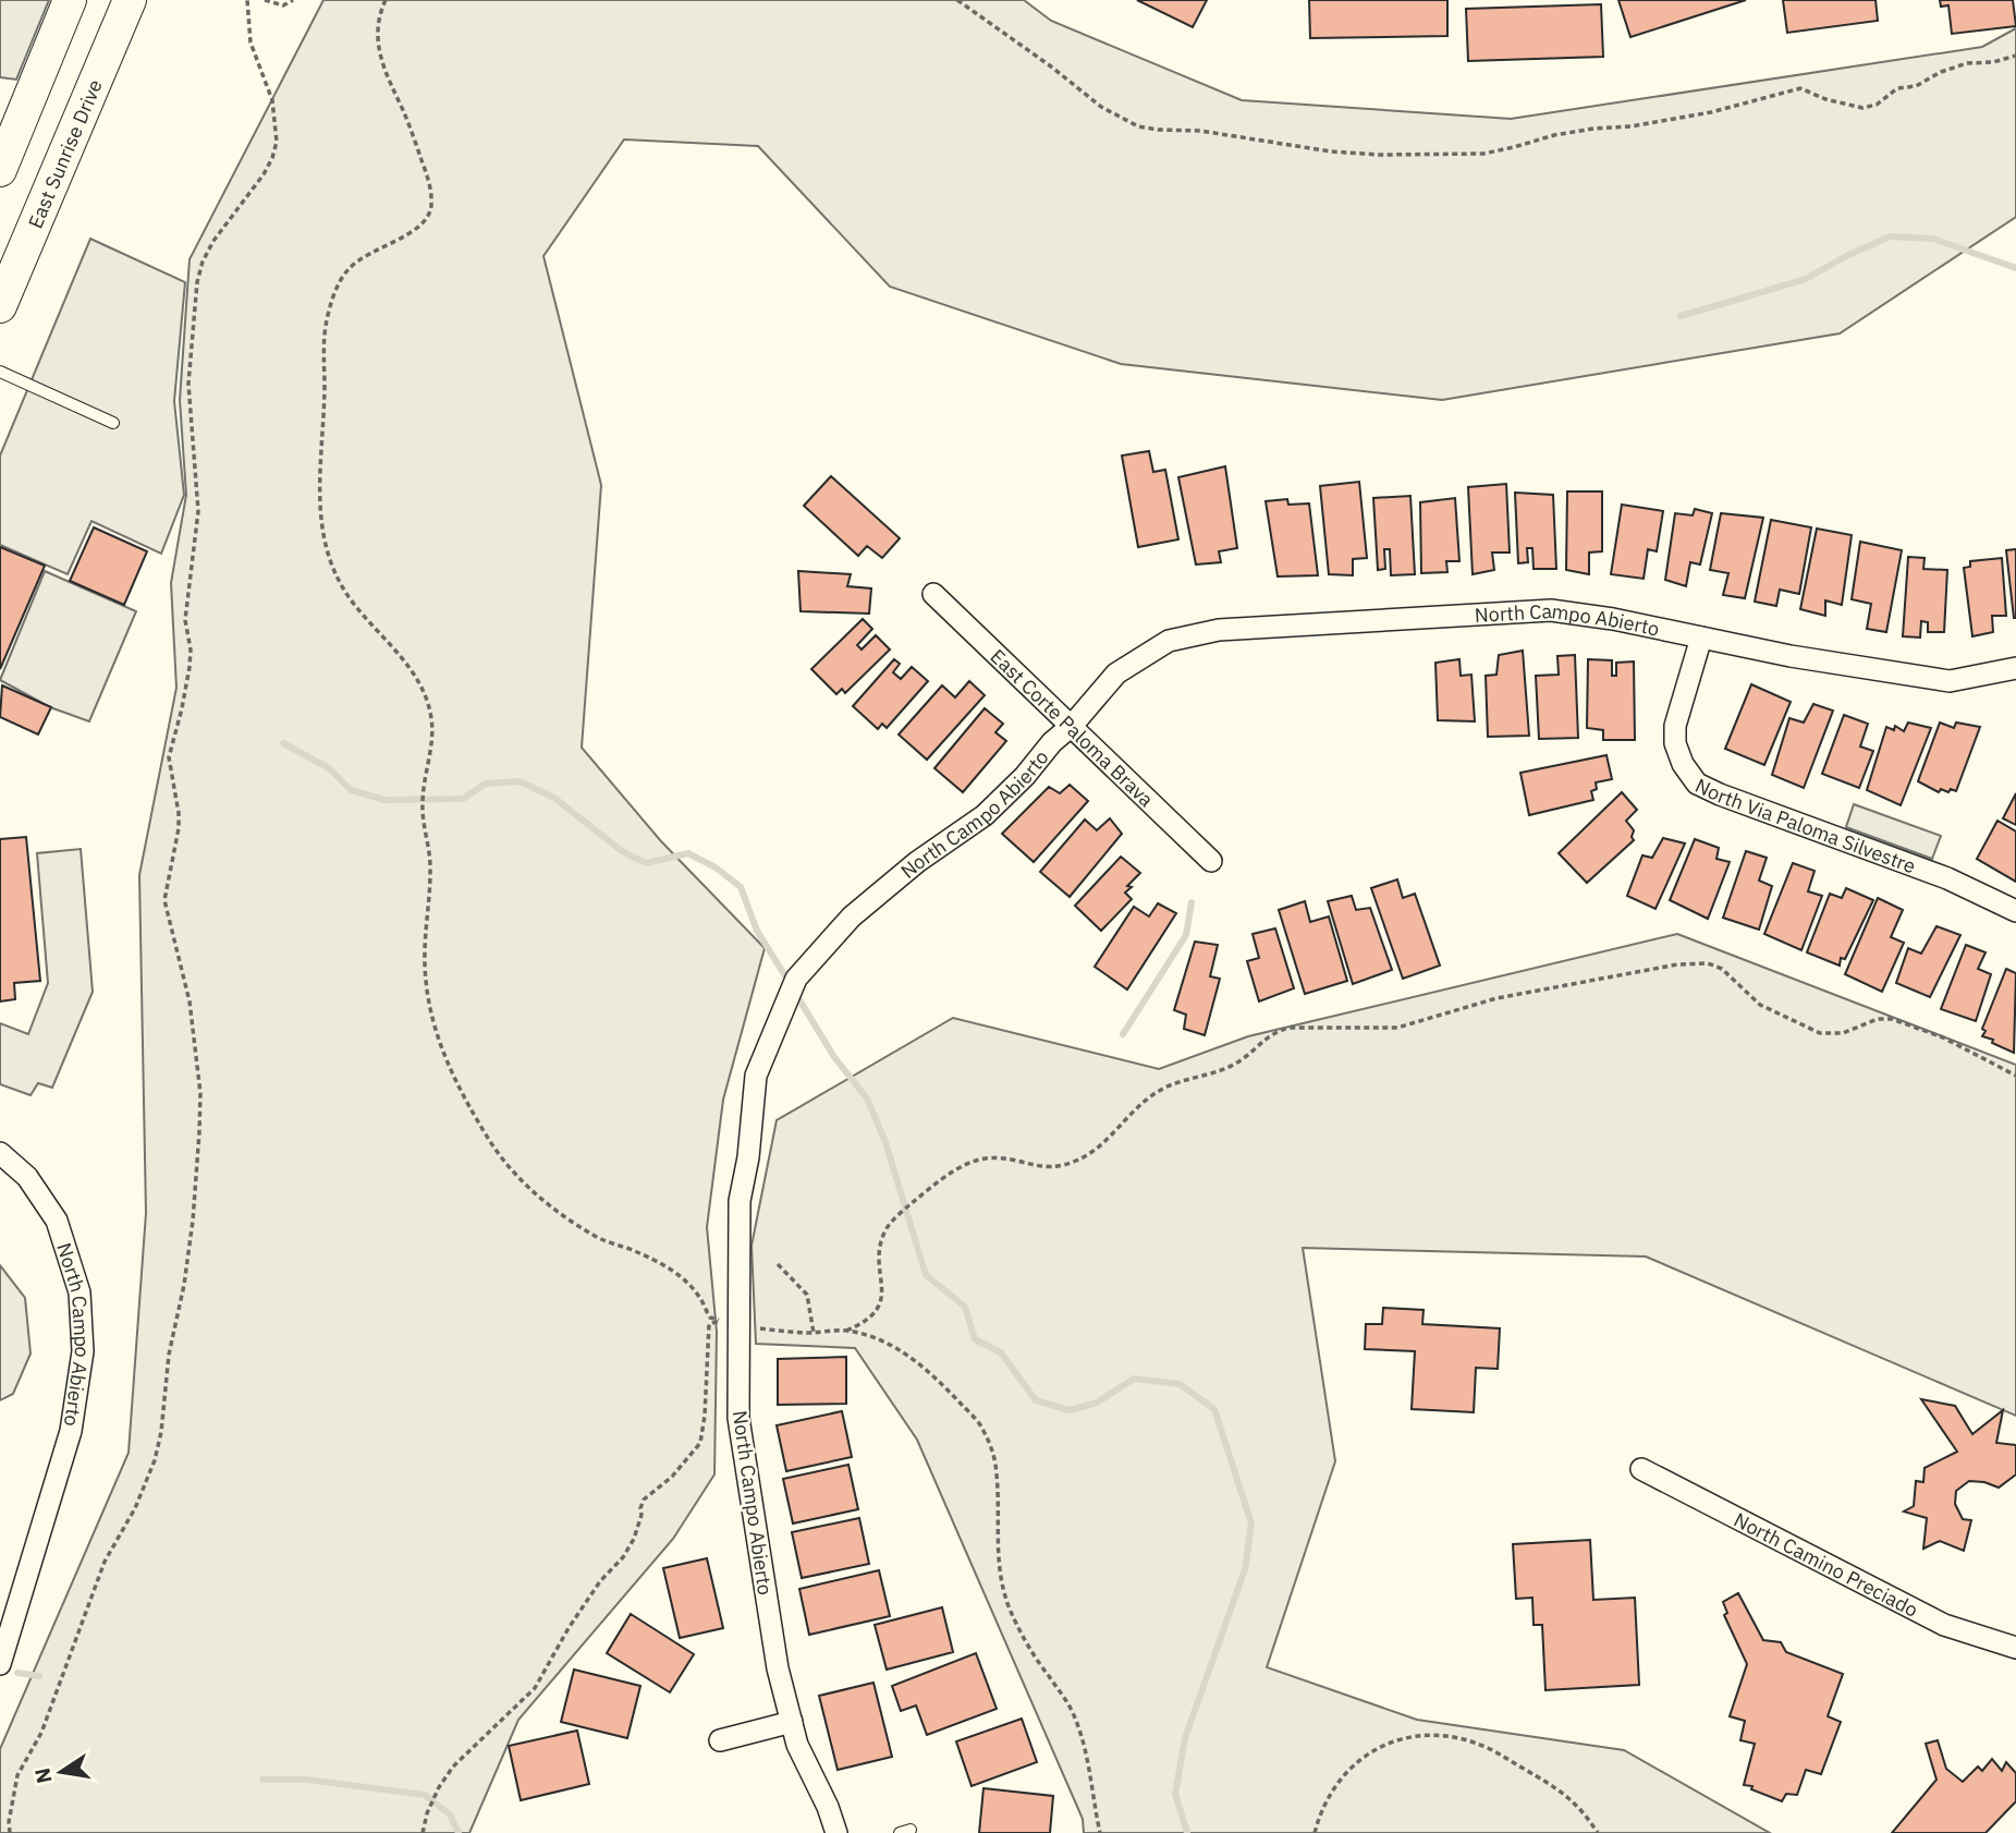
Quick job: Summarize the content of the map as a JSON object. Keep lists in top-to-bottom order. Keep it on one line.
{"streets":{"main road":["East Sunrise Drive"],"street":["North Campo Abierto","East Corte Paloma Brava","North Via Paloma Silvestre","North Camino Preciado"]},"crossings":[["North Campo Abierto","East Corte Paloma Brava"],["North Campo Abierto","North Via Paloma Silvestre"]],"north":"left"}
